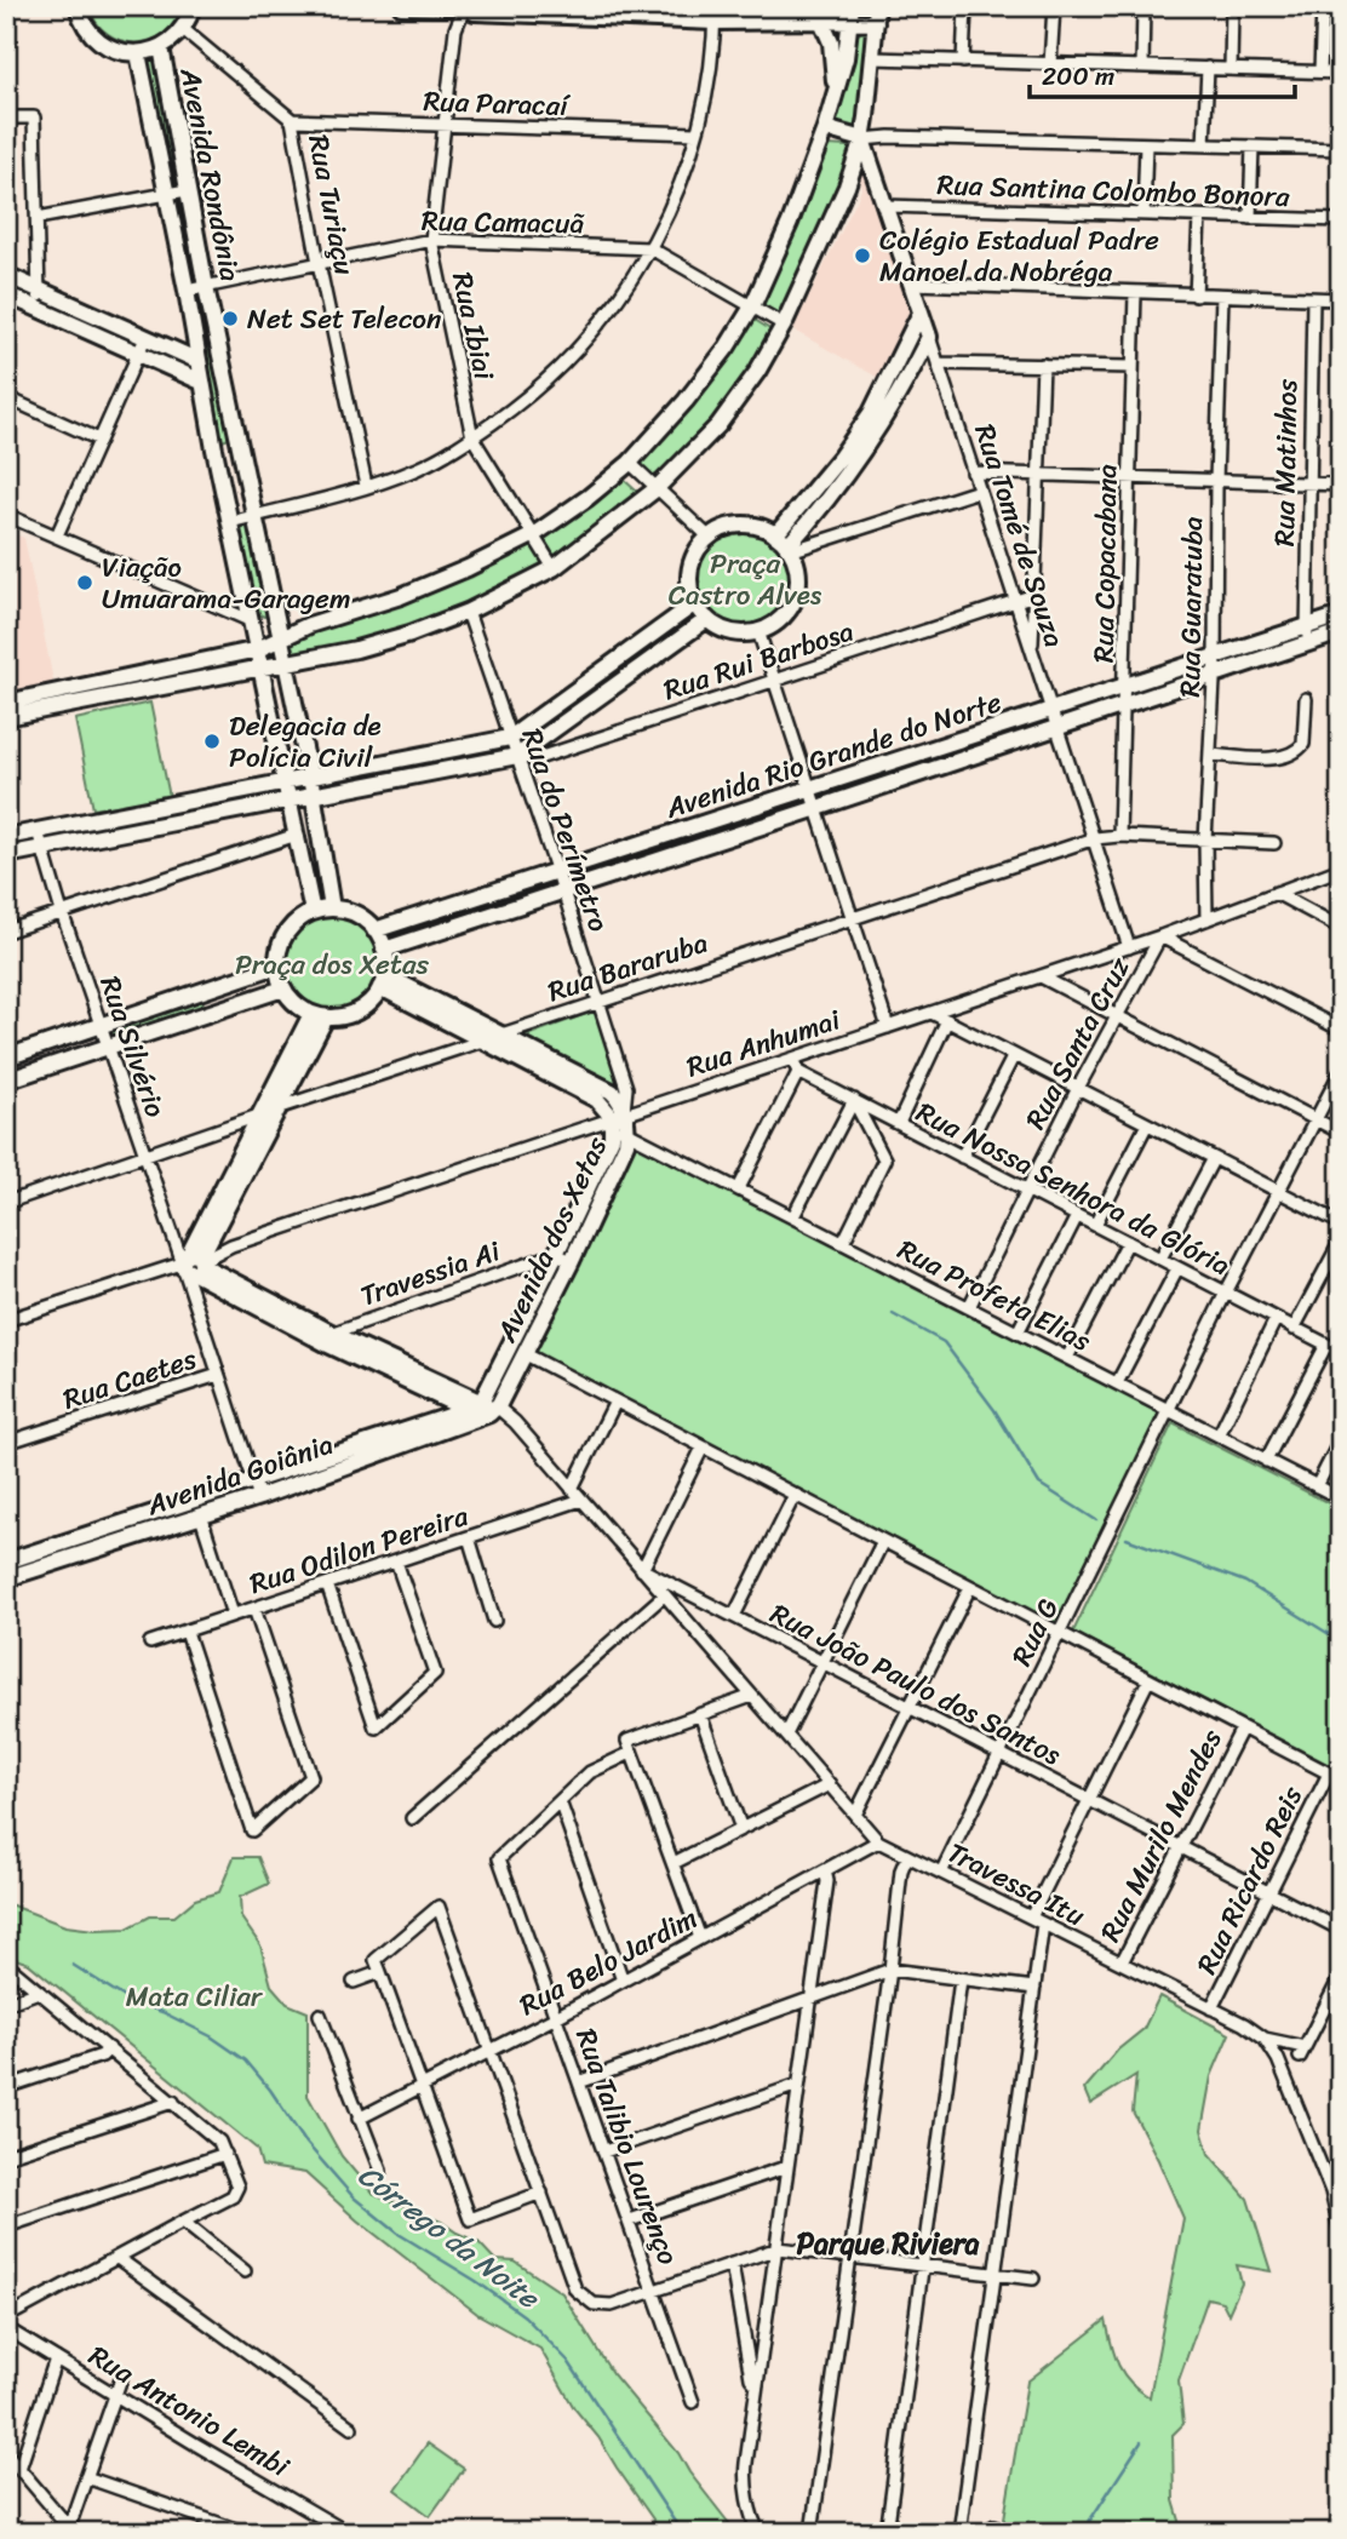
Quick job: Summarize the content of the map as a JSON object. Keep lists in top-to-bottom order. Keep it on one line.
{"streets":{"street":["Rua Paracaí","Avenida Rondônia","Rua Santina Colombo Bonora","Rua Turiaçu","Rua Camacuã","Rua Ibiai","Rua Matinhos","Rua Tomé de Souza","Rua Copacabana","Rua Guaratuba","Rua Rui Barbosa","Avenida Rio Grande do Norte","Rua do Perímetro","Rua Bararuba","Rua Anhumai","Rua Santa Cruz","Rua Silvério","Rua Nossa Senhora da Glória","Avenida dos Xetas","Travessia Ai","Rua Profeta Elias","Rua Caetes","Avenida Goiânia","Rua Odilon Pereira","Rua G","Rua João Paulo dos Santos","Rua Murilo Mendes","Rua Ricardo Reis","Travessa Itu","Rua Belo Jardim","Rua Talibio Lourenço","Rua Antonio Lembi"]},"crossings":[["Rua Paracaí","Rua Turiaçu"],["Rua Paracaí","Rua Ibiai"],["Avenida Rondônia","Rua Camacuã"],["Avenida Rondônia","Avenida Rio Grande do Norte"],["Avenida Rondônia","Avenida dos Xetas"],["Rua Santina Colombo Bonora","Rua Tomé de Souza"],["Rua Turiaçu","Rua Camacuã"],["Rua Camacuã","Rua Ibiai"],["Rua Matinhos","Avenida Rio Grande do Norte"],["Rua Tomé de Souza","Rua Rui Barbosa"],["Rua Tomé de Souza","Avenida Rio Grande do Norte"],["Rua Tomé de Souza","Rua Bararuba"],["Rua Tomé de Souza","Rua Anhumai"],["Rua Copacabana","Avenida Rio Grande do Norte"],["Rua Copacabana","Rua Bararuba"],["Rua Guaratuba","Avenida Rio Grande do Norte"],["Rua Guaratuba","Rua Bararuba"],["Rua Guaratuba","Rua Anhumai"],["Rua Rui Barbosa","Rua do Perímetro"],["Avenida Rio Grande do Norte","Rua do Perímetro"],["Avenida Rio Grande do Norte","Avenida dos Xetas"],["Rua do Perímetro","Rua Bararuba"],["Rua do Perímetro","Rua Anhumai"],["Rua do Perímetro","Avenida dos Xetas"],["Rua do Perímetro","Rua Profeta Elias"],["Rua Bararuba","Rua Silvério"],["Rua Bararuba","Avenida dos Xetas"],["Rua Anhumai","Rua Santa Cruz"],["Rua Anhumai","Rua Silvério"],["Rua Anhumai","Avenida dos Xetas"],["Rua Anhumai","Rua Profeta Elias"],["Rua Santa Cruz","Rua Nossa Senhora da Glória"],["Rua Santa Cruz","Rua Profeta Elias"],["Rua Silvério","Rua Caetes"],["Rua Silvério","Avenida Goiânia"],["Rua Nossa Senhora da Glória","Rua G"],["Avenida dos Xetas","Travessia Ai"],["Avenida dos Xetas","Rua Profeta Elias"],["Avenida dos Xetas","Avenida Goiânia"],["Avenida dos Xetas","Rua João Paulo dos Santos"],["Rua Profeta Elias","Rua G"],["Avenida Goiânia","Rua João Paulo dos Santos"],["Rua Odilon Pereira","Rua João Paulo dos Santos"],["Rua G","Rua João Paulo dos Santos"],["Rua G","Travessa Itu"],["Rua João Paulo dos Santos","Rua Murilo Mendes"],["Rua João Paulo dos Santos","Rua Ricardo Reis"],["Rua João Paulo dos Santos","Travessa Itu"],["Rua Murilo Mendes","Travessa Itu"],["Rua Ricardo Reis","Travessa Itu"],["Travessa Itu","Rua Belo Jardim"],["Rua Belo Jardim","Rua Talibio Lourenço"]],"districts":["Parque Riviera"],"water":["Córrego da Noite"],"parks":["Praça Castro Alves","Praça dos Xetas","Mata Ciliar"],"places":["Colégio Estadual Padre Manoel da Nobréga","Net Set Telecon","Viação Umuarama-Garagem","Delegacia de Polícia Civil"],"scale_bar":"200 m"}
